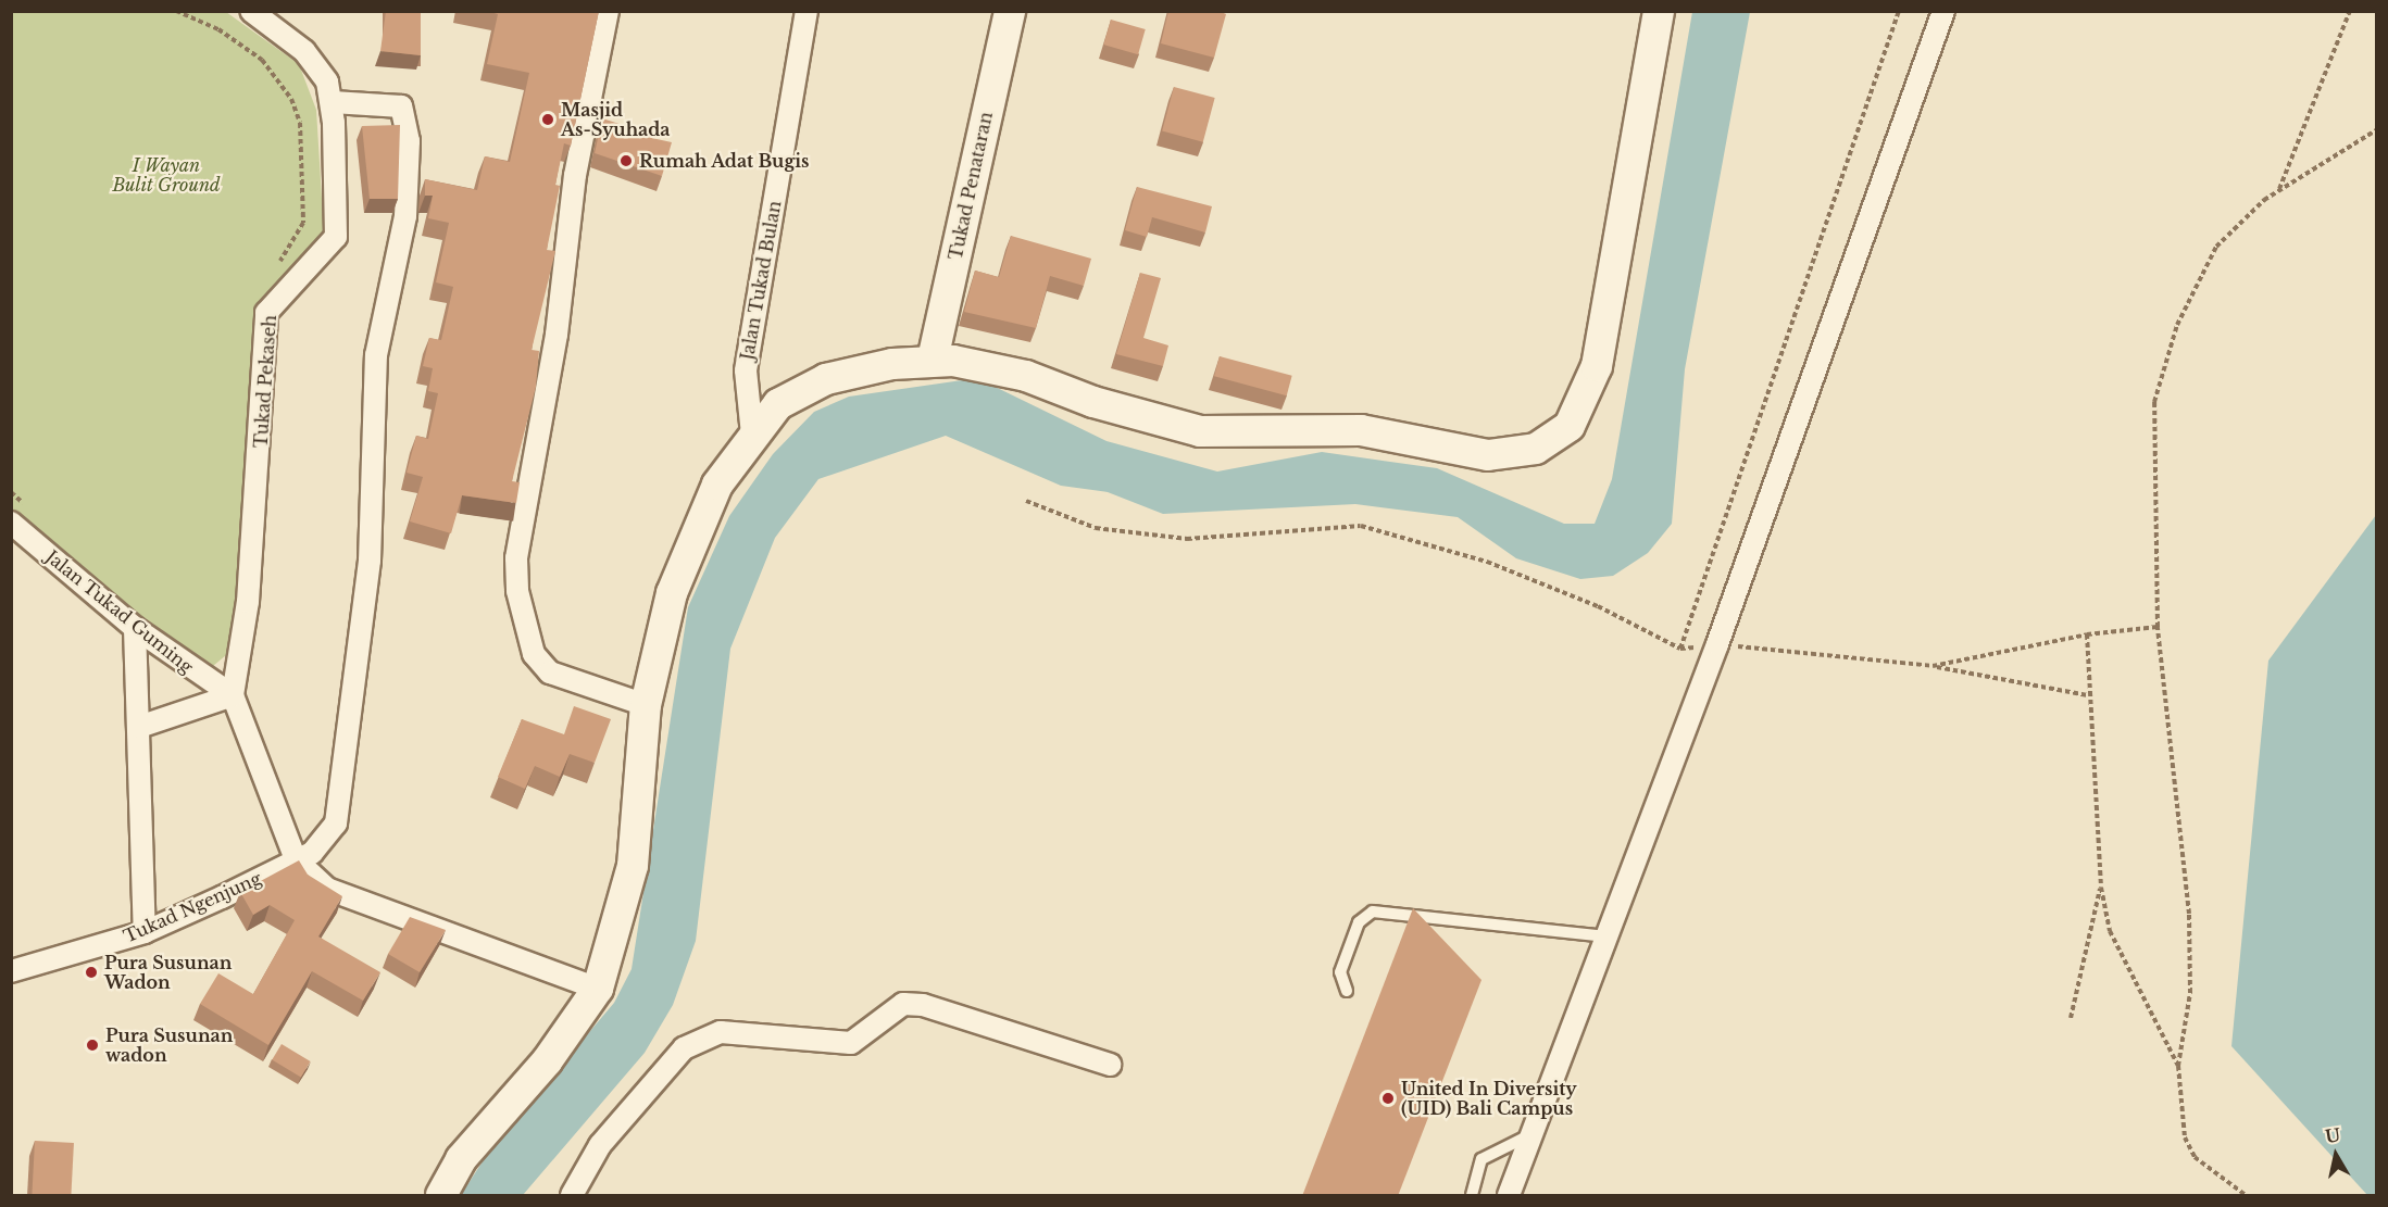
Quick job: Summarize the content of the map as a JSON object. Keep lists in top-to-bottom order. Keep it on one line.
{"streets":{"street":["Tukad Penataran","Jalan Tukad Bulan","Tukad Pekaseh","Jalan Tukad Guming","Tukad Ngenjung"]},"crossings":[["Tukad Pekaseh","Jalan Tukad Guming"],["Tukad Pekaseh","Tukad Ngenjung"]],"parks":["I Wayan Bulit Ground"],"places":["Masjid As-Syuhada","Rumah Adat Bugis","Pura Susunan Wadon","Pura Susunan wadon","United In Diversity (UID) Bali Campus"],"north":"top"}
